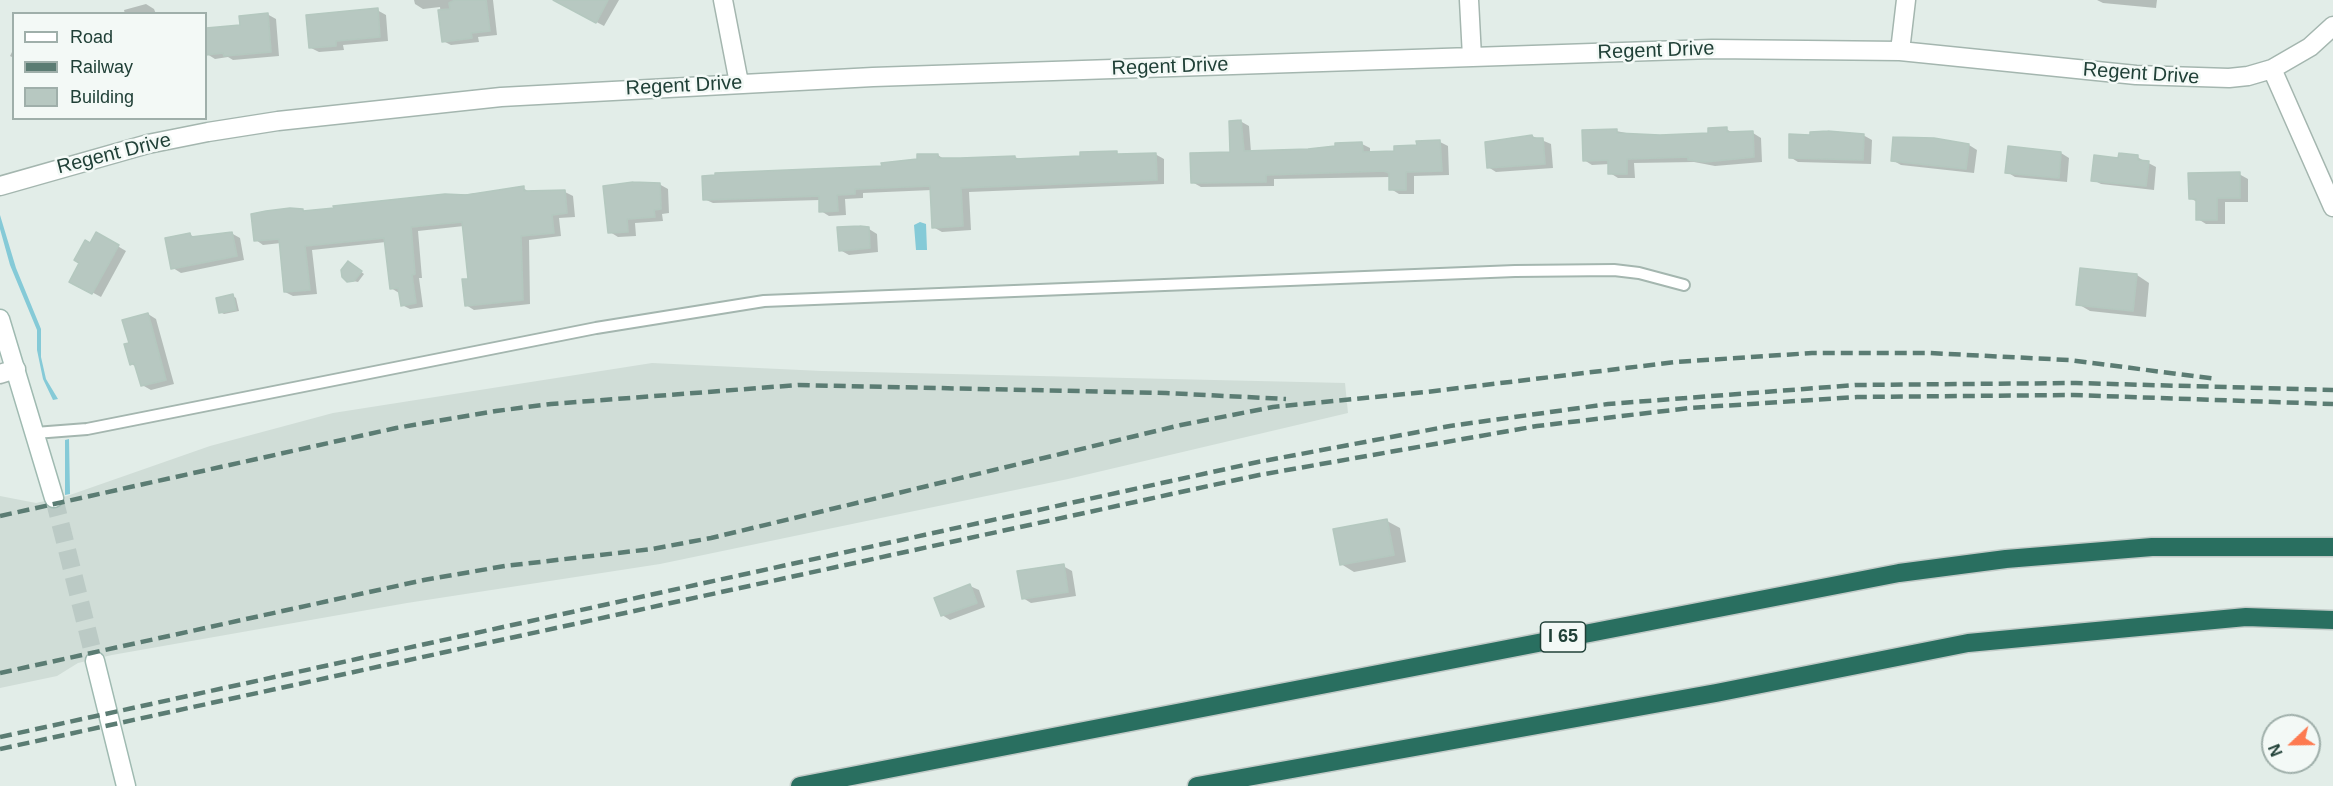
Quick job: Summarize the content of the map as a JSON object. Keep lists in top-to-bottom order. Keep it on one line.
{"streets":{"highway":["I 65"],"street":["Regent Drive"]},"legend":["Road","Railway","Building"],"north":"left"}
